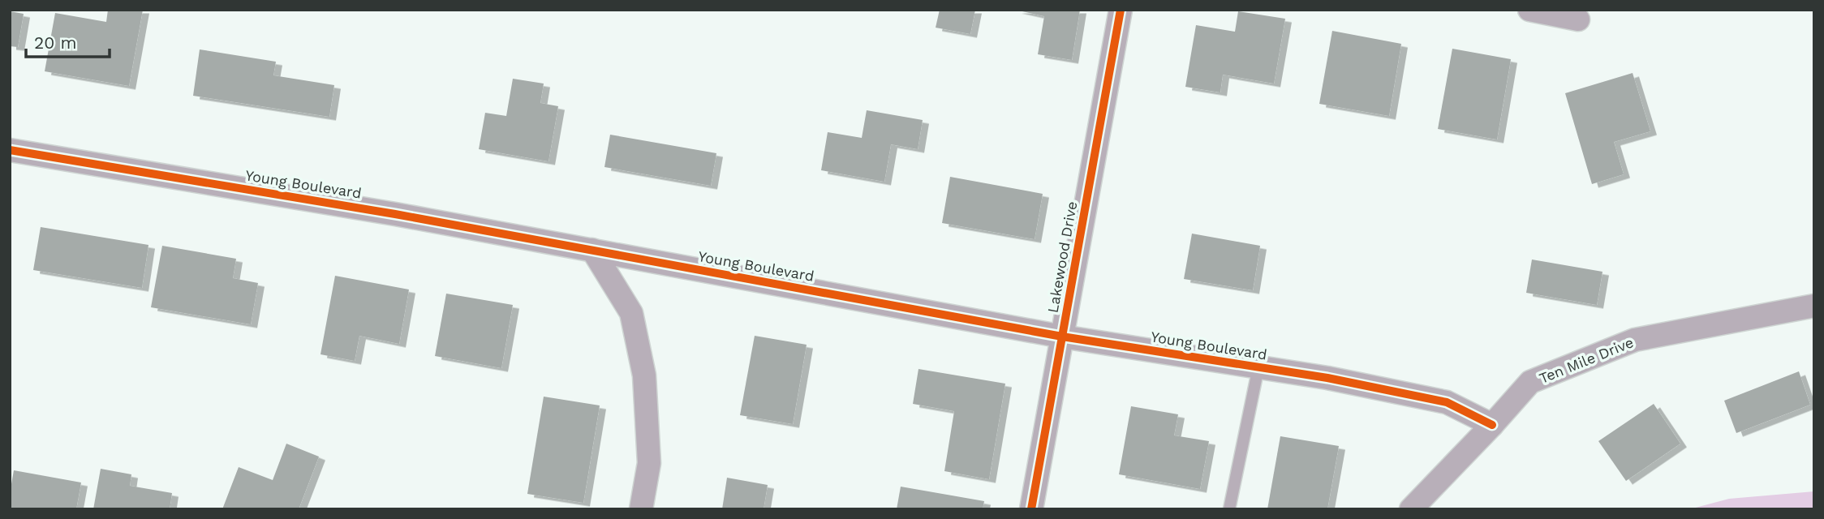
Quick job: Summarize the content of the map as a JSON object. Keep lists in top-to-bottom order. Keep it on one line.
{"streets":{"street":["Young Boulevard","Lakewood Drive","Ten Mile Drive"]},"crossings":[["Young Boulevard","Lakewood Drive"],["Young Boulevard","Ten Mile Drive"]],"scale_bar":"20 m"}
